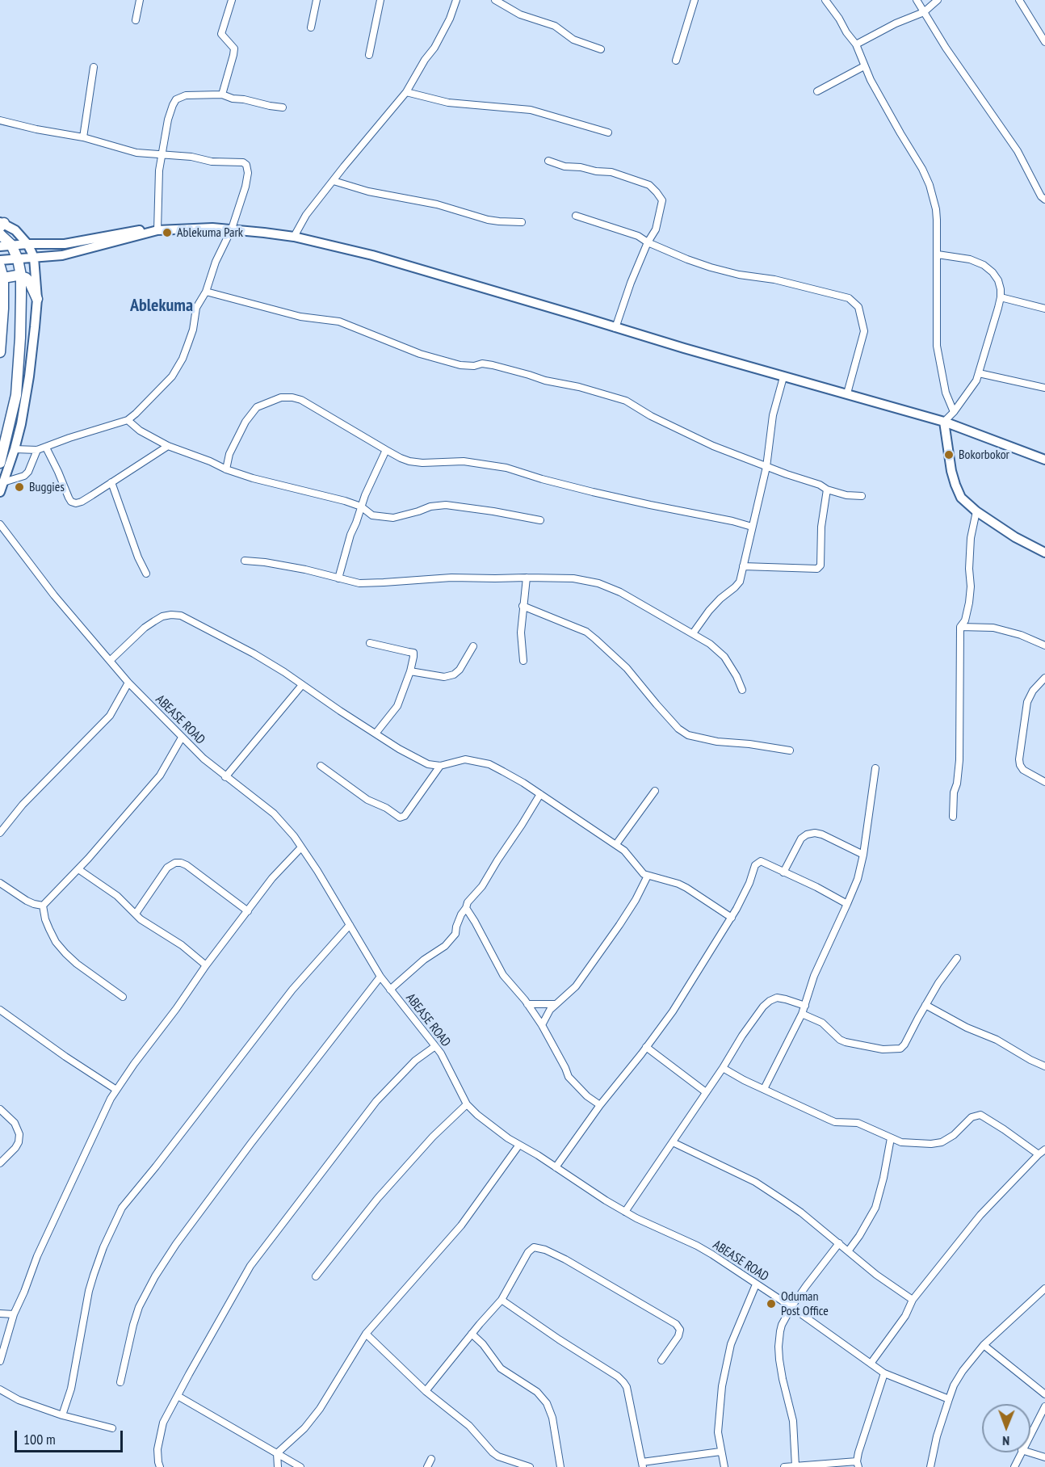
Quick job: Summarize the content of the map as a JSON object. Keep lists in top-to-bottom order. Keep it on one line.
{"streets":{"street":["ABEASE ROAD"]},"districts":["Ablekuma"],"places":["Ablekuma Park","Bokorbokor","Buggies","Oduman Post Office"],"scale_bar":"100 m","north":"bottom"}
